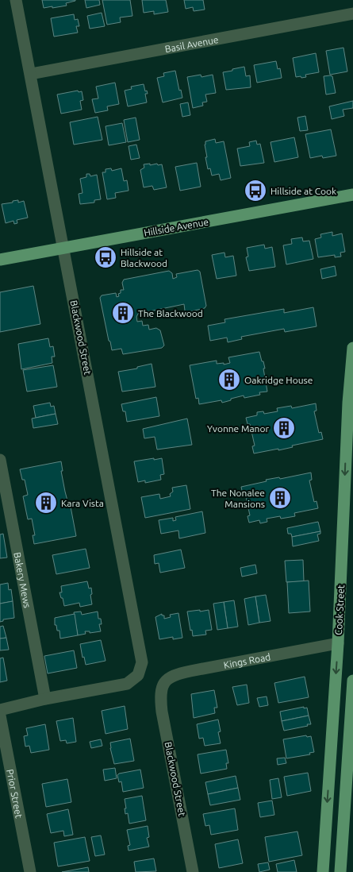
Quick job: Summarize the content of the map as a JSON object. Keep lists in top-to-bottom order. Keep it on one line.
{"streets":{"main road":["Hillside Avenue","Cook Street"],"street":["Basil Avenue","Blackwood Street","Bakery Mews","Kings Road","Prior Street"]},"crossings":[["Basil Avenue","Blackwood Street"],["Hillside Avenue","Blackwood Street"],["Blackwood Street","Bakery Mews"],["Blackwood Street","Kings Road"],["Cook Street","Kings Road"]],"places":{"bus stop":["Hillside at Cook","Hillside at Blackwood"],"building":["The Blackwood","Oakridge House","Yvonne Manor","The Nonalee Mansions","Kara Vista"]}}
